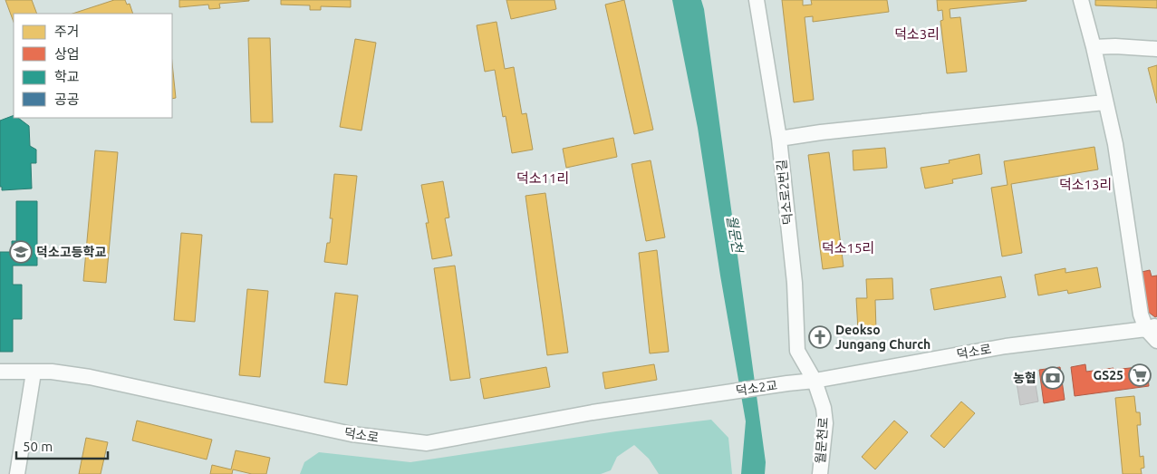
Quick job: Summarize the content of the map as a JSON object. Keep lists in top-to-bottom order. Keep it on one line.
{"streets":{"street":["덕소로2번길","덕소로","덕소2교","월문천로"]},"crossings":[["덕소로2번길","덕소로"],["덕소로2번길","월문천로"],["덕소로","덕소2교"],["덕소로","월문천로"]],"districts":["덕소3리","덕소11리","덕소13리","덕소15리"],"water":["월문천"],"places":{"school or university":["덕소고등학교"],"church":["Deokso Jungang Church"],"supermarket":["GS25"],"bank":["농협"]},"legend":["주거","상업","학교","공공"],"scale_bar":"50 m"}
